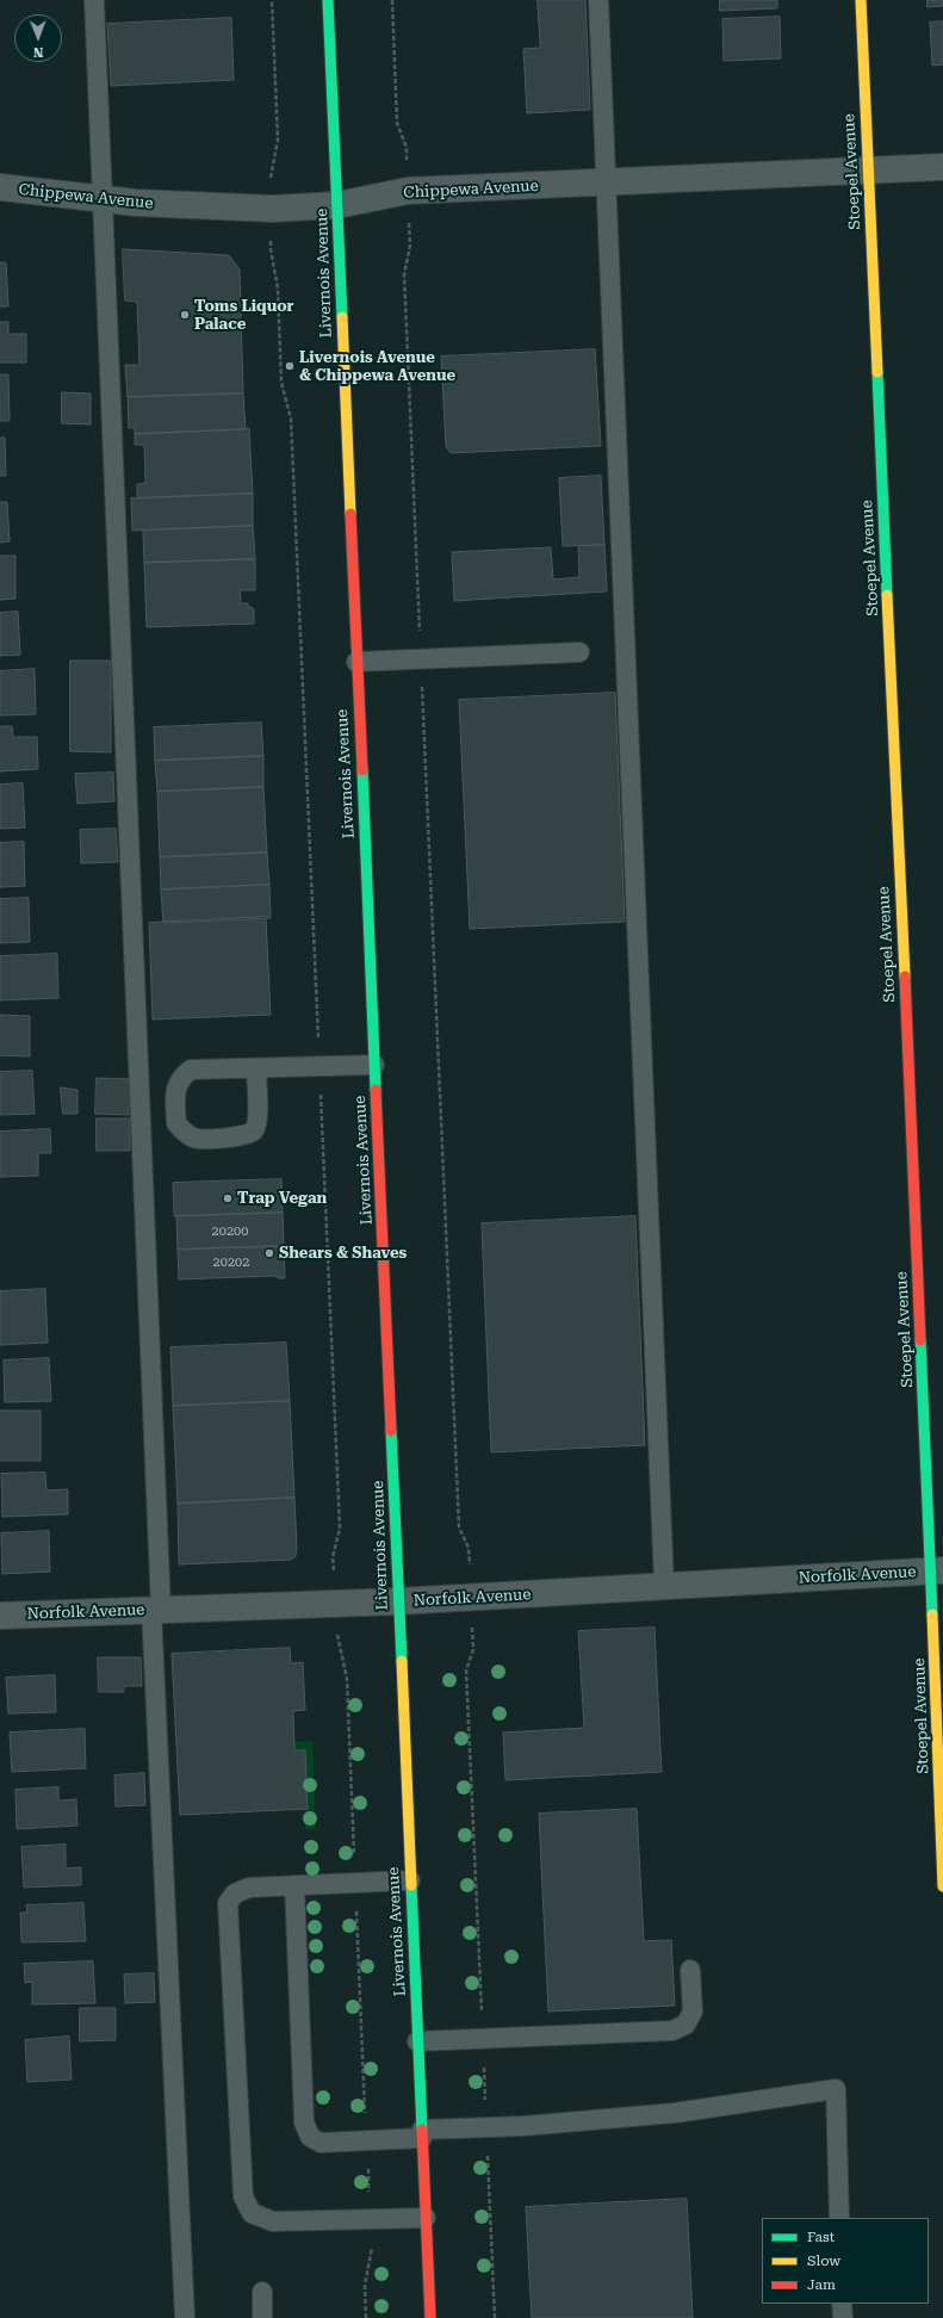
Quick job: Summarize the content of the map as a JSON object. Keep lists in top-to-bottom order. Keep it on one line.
{"streets":{"street":["Stoepel Avenue","Chippewa Avenue","Livernois Avenue","Norfolk Avenue"]},"crossings":[["Stoepel Avenue","Chippewa Avenue"],["Stoepel Avenue","Norfolk Avenue"],["Chippewa Avenue","Livernois Avenue"],["Livernois Avenue","Norfolk Avenue"]],"places":["Toms Liquor Palace","Livernois Avenue & Chippewa Avenue","Trap Vegan","Shears & Shaves"],"house_numbers":["20200","20202"],"legend":["Fast","Slow","Jam"],"north":"bottom"}
